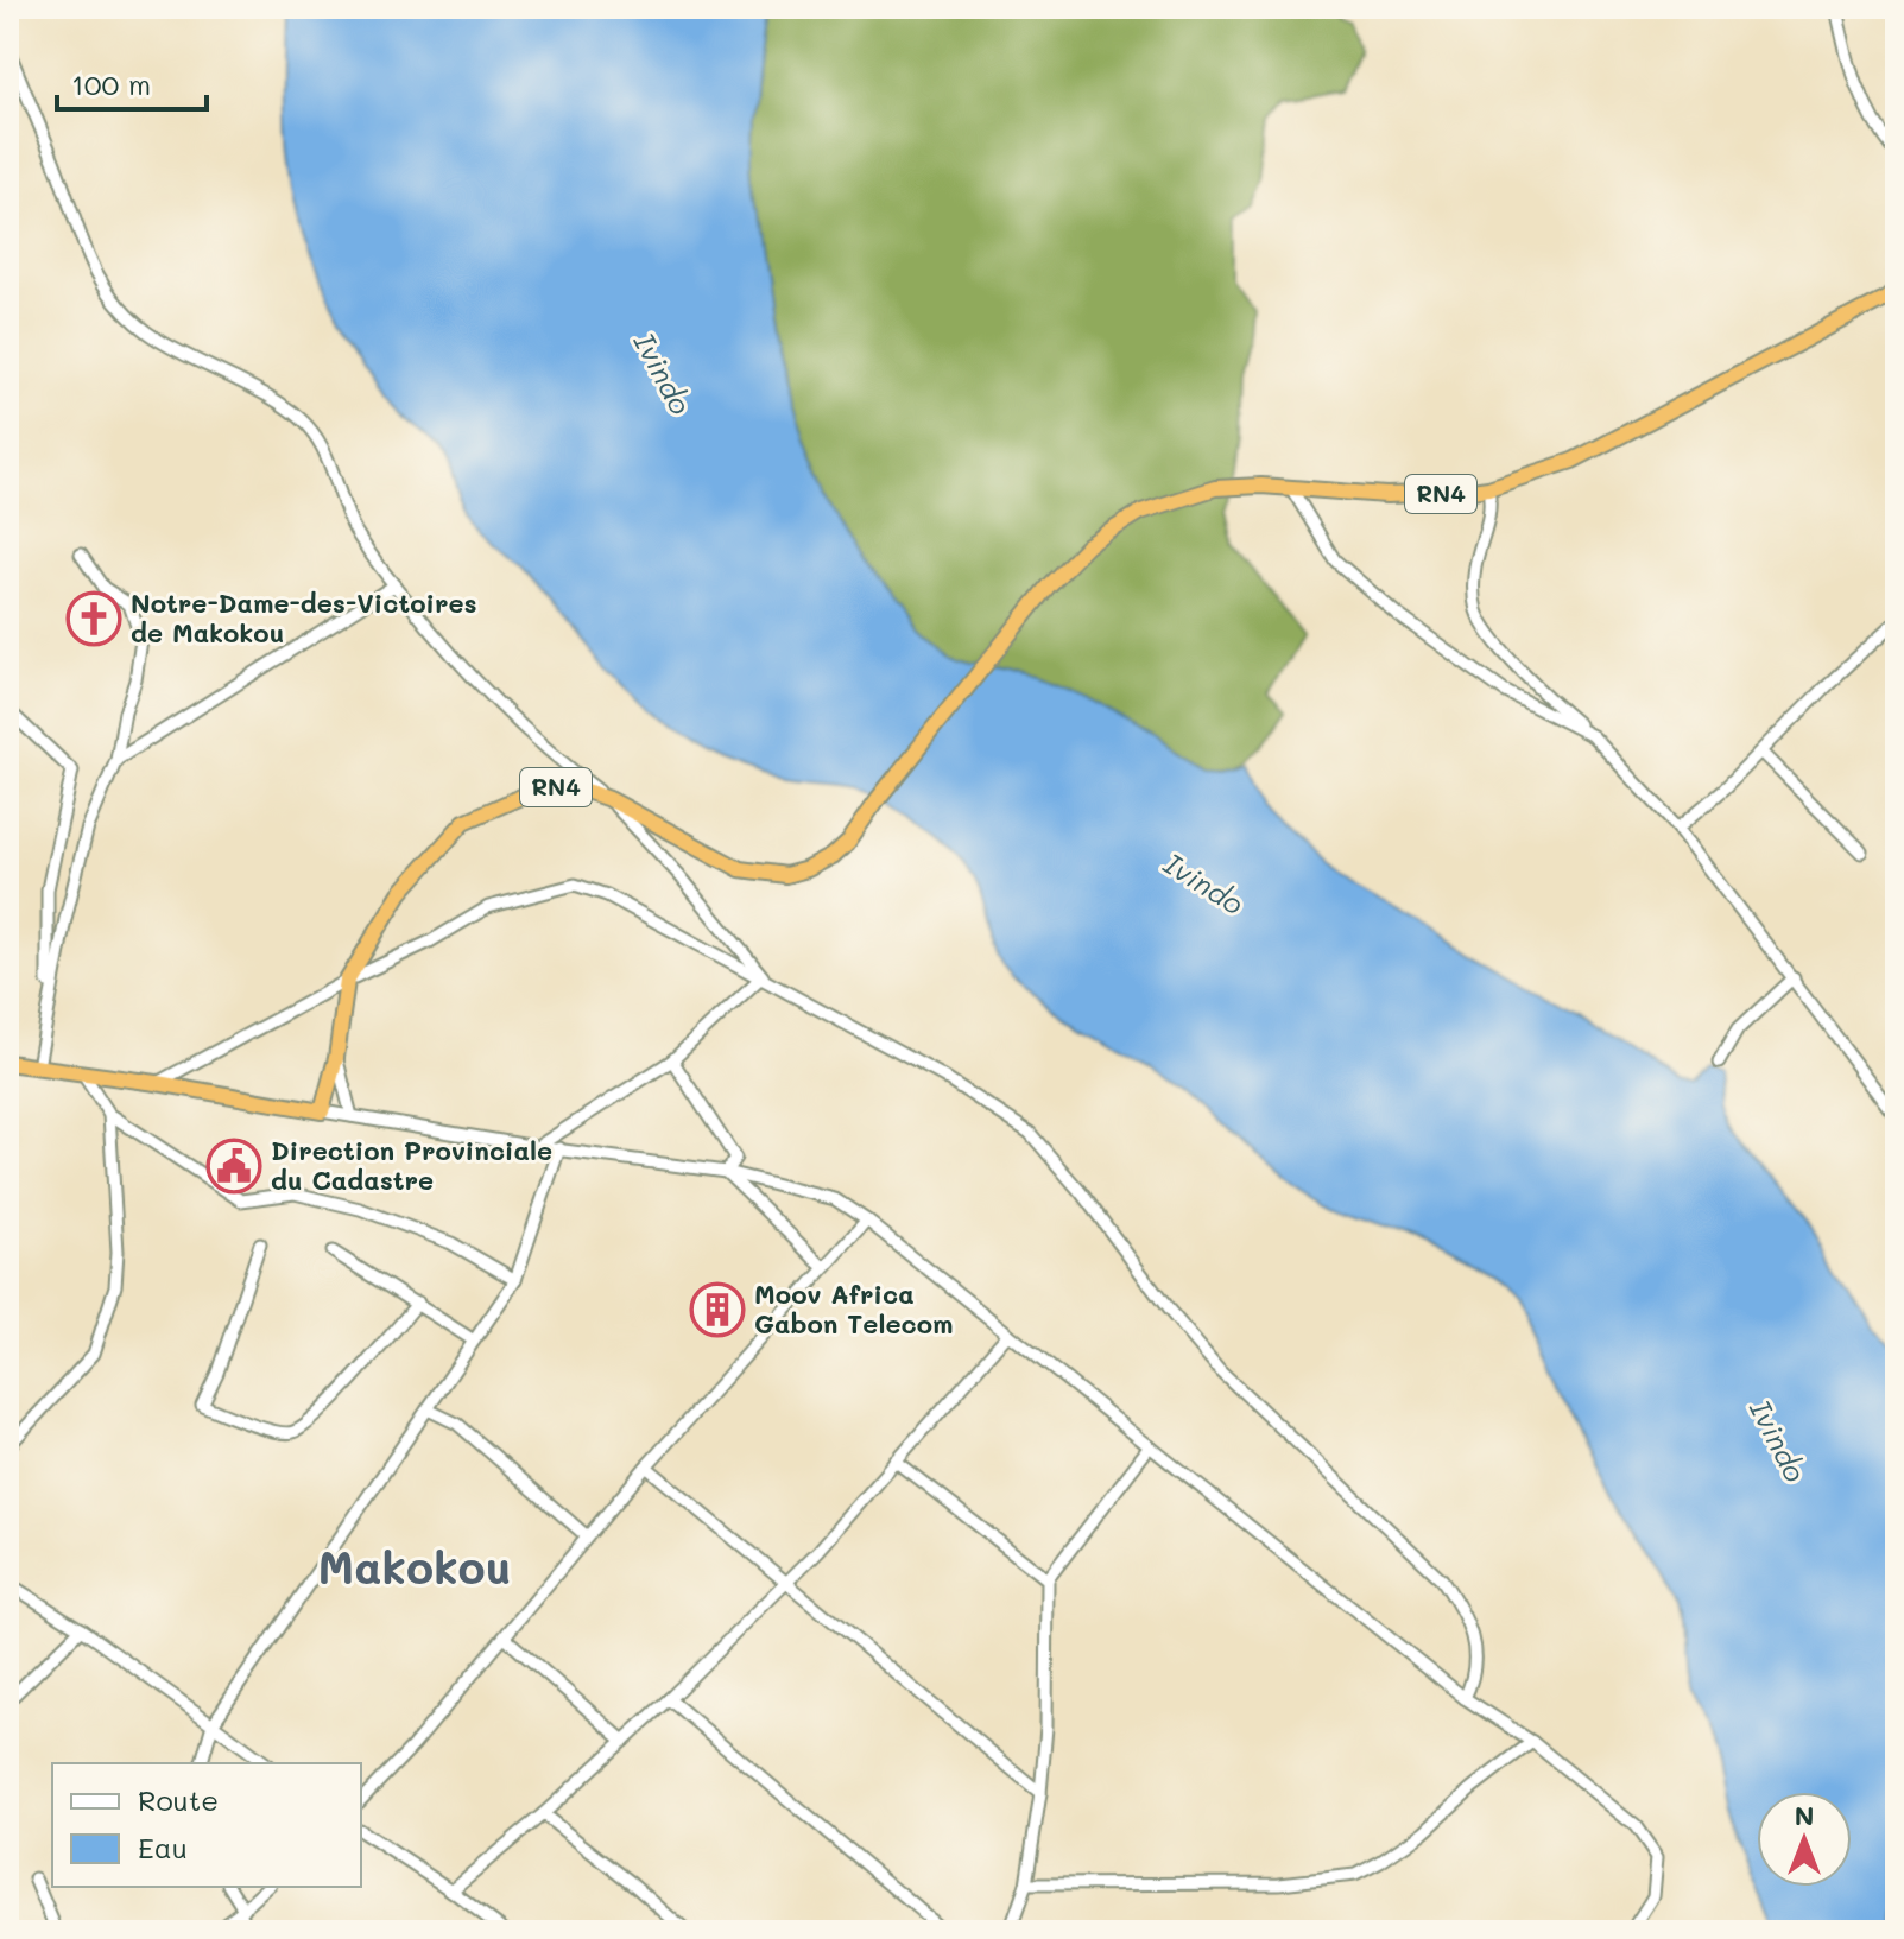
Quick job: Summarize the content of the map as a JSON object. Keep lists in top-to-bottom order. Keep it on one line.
{"streets":{"highway":["RN4"]},"districts":["Makokou"],"water":["Ivindo"],"places":{"church":["Notre-Dame-des-Victoires de Makokou"],"public building":["Direction Provinciale du Cadastre"],"building":["Moov Africa Gabon Telecom"]},"legend":["Route","Eau"],"scale_bar":"100 m","north":"top"}
